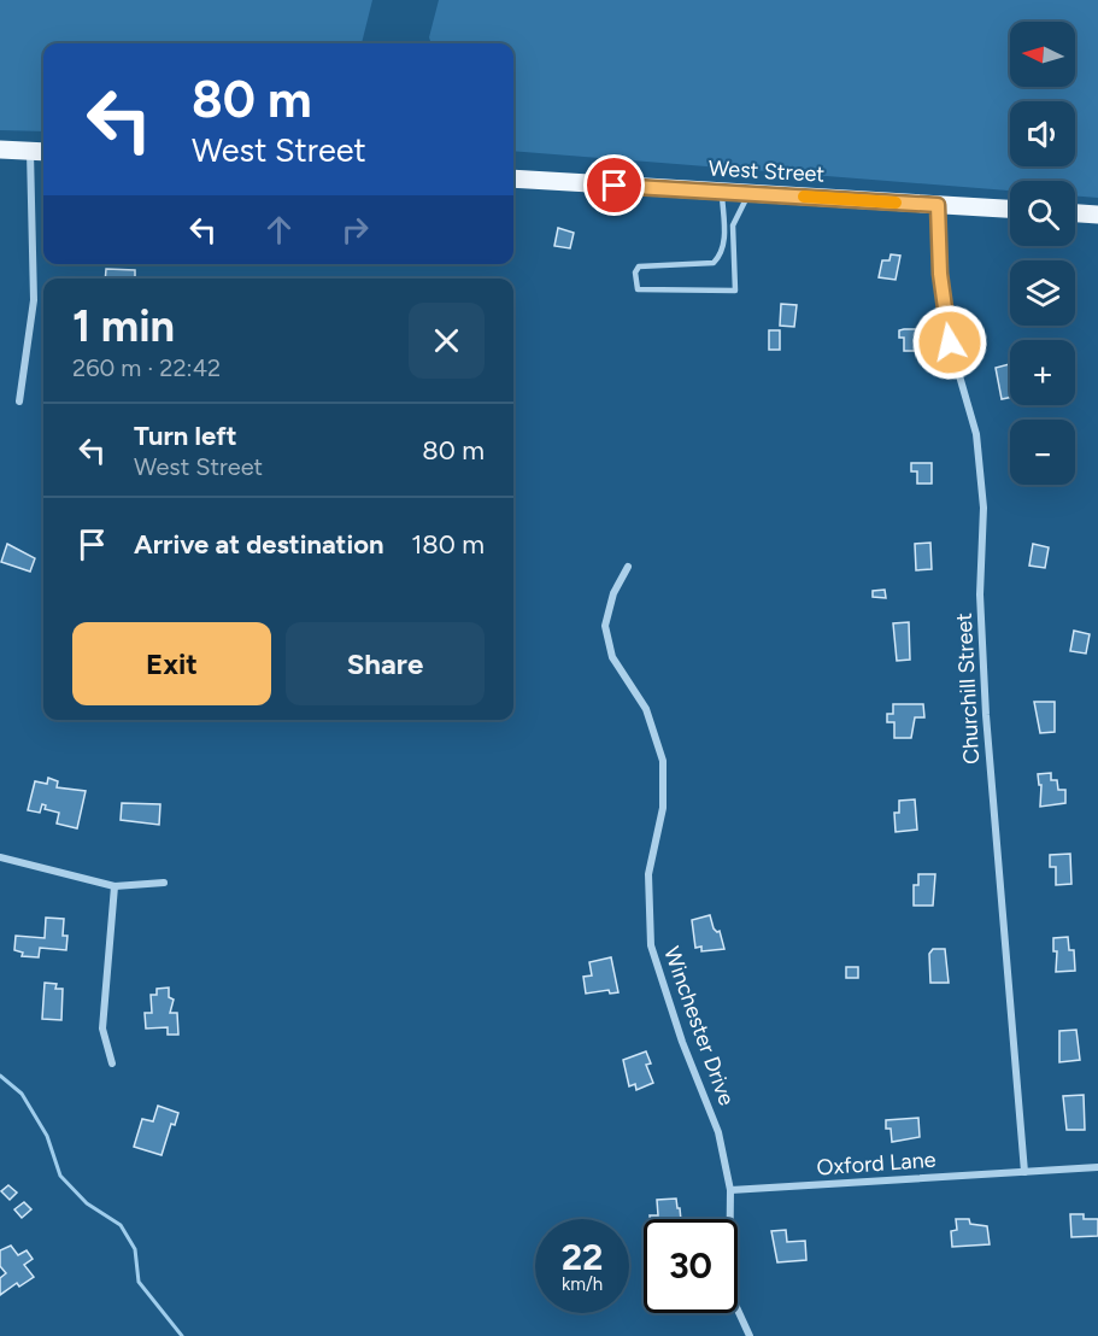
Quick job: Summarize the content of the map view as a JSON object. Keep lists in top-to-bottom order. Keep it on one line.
{"streets":{"main road":["West Street"],"street":["Churchill Street","Winchester Drive","Oxford Lane"]},"crossings":[["West Street","Churchill Street"],["Churchill Street","Oxford Lane"],["Winchester Drive","Oxford Lane"]],"north":"left","page":{"map_buttons":["+","−"],"turn":["80 m","West Street"],"heading":["1 min","260 m · 22:42"],"list":[{"name":"Turn left","note":"West Street","value":"80 m"},{"name":"Arrive at destination","value":"180 m"}],"buttons":["Exit","Share"],"speed":"22 km/h","limit":"30"}}
